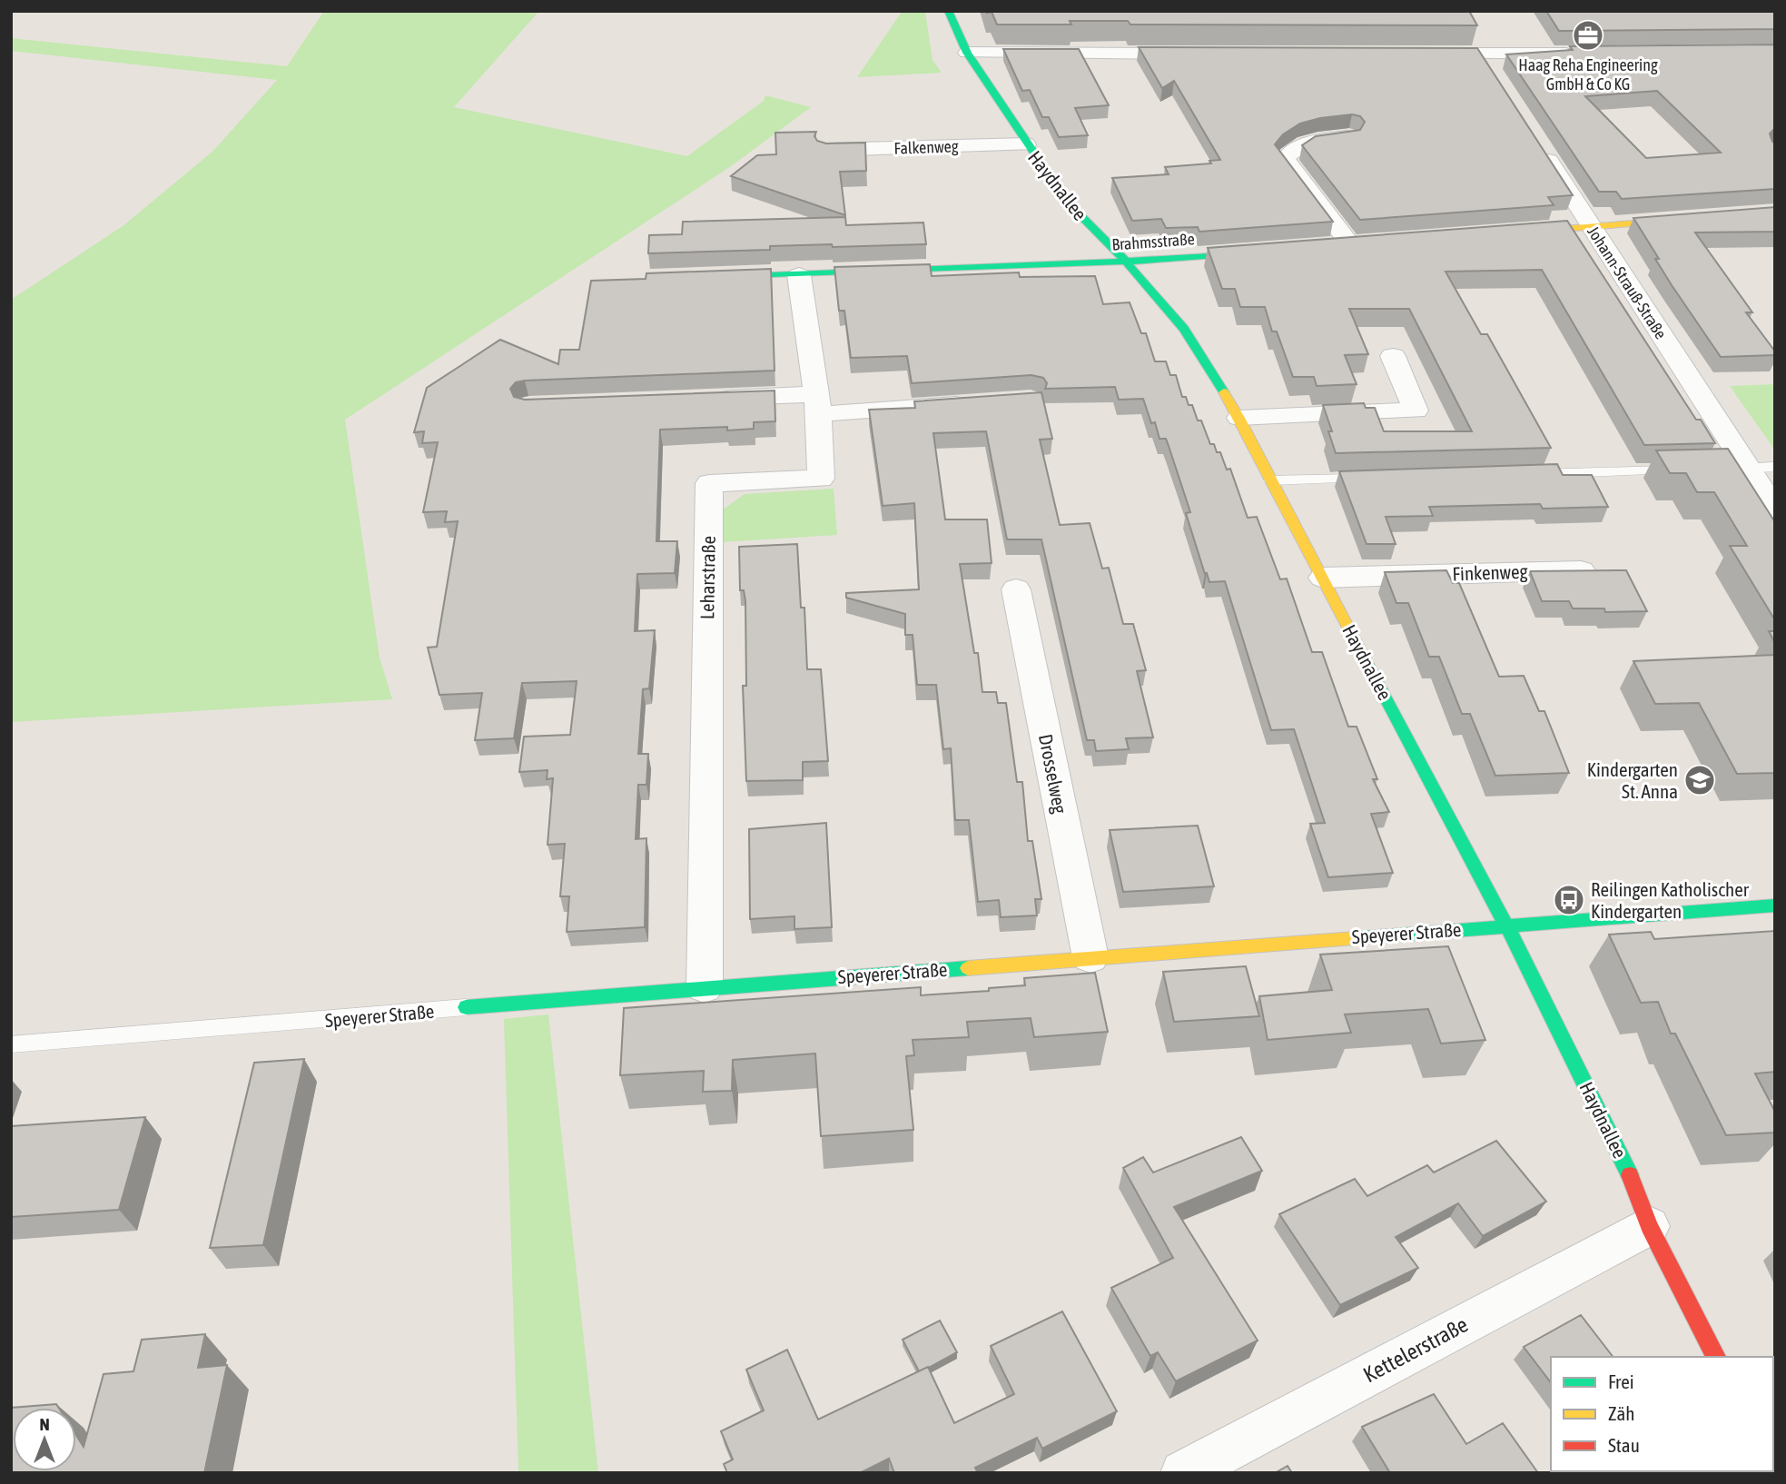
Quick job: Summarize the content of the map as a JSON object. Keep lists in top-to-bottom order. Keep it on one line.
{"streets":{"street":["Falkenweg","Haydnallee","Brahmsstraße","Johann-Strauß-Straße","Finkenweg","Leharstraße","Drosselweg","Speyerer Straße","Kettelerstraße"]},"crossings":[["Falkenweg","Haydnallee"],["Haydnallee","Brahmsstraße"],["Haydnallee","Finkenweg"],["Haydnallee","Speyerer Straße"],["Haydnallee","Kettelerstraße"],["Brahmsstraße","Leharstraße"],["Leharstraße","Speyerer Straße"],["Drosselweg","Speyerer Straße"]],"places":{"office":["Haag Reha Engineering GmbH & Co KG"],"school or university":["Kindergarten St. Anna"],"bus stop":["Reilingen Katholischer Kindergarten"]},"legend":["Frei","Zäh","Stau"],"north":"top"}
